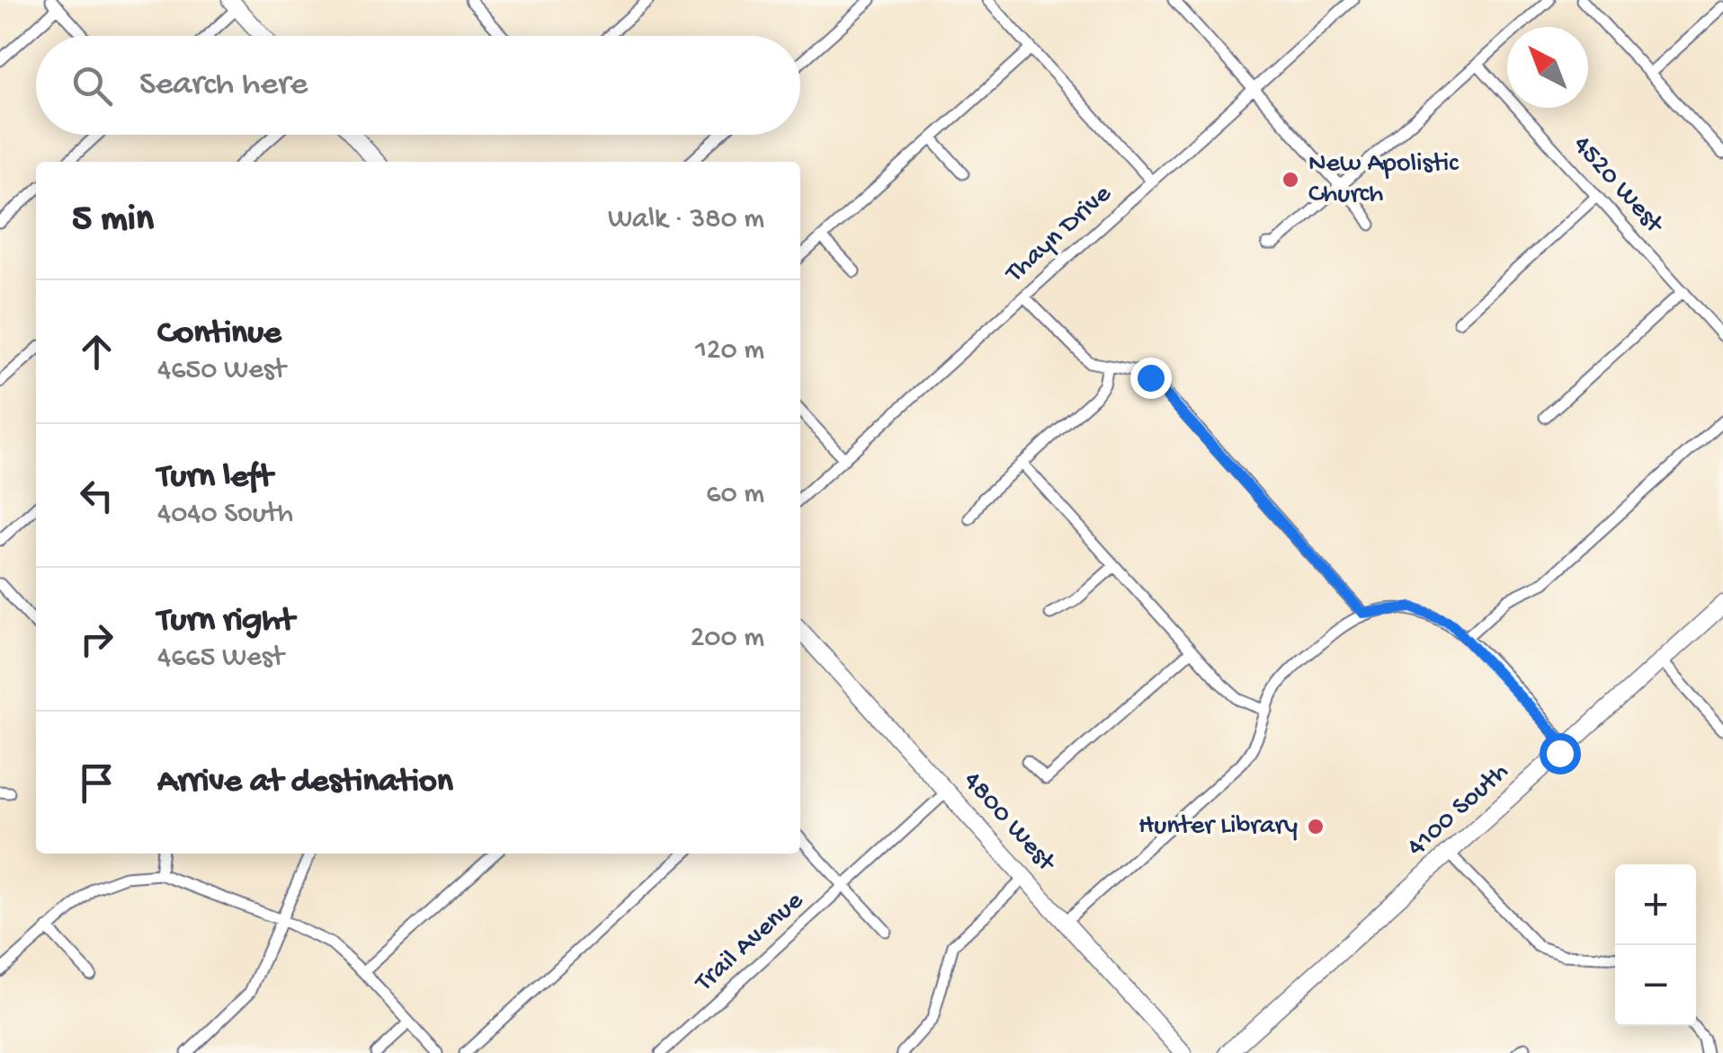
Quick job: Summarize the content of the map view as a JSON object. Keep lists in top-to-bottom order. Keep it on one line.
{"streets":{"main road":["4100 South","4800 West"],"street":["4520 West","Thayn Drive","Trail Avenue"]},"crossings":[["4800 West","Trail Avenue"]],"places":["New Apolistic Church","Hunter Library"],"north":"top left","page":{"search":"Search here","heading":["5 min","Walk · 380 m"],"list":[["Continue","4650 West","120 m"],["Turn left","4040 South","60 m"],["Turn right","4665 West","200 m"],"Arrive at destination"],"map_buttons":["+","−"]}}
